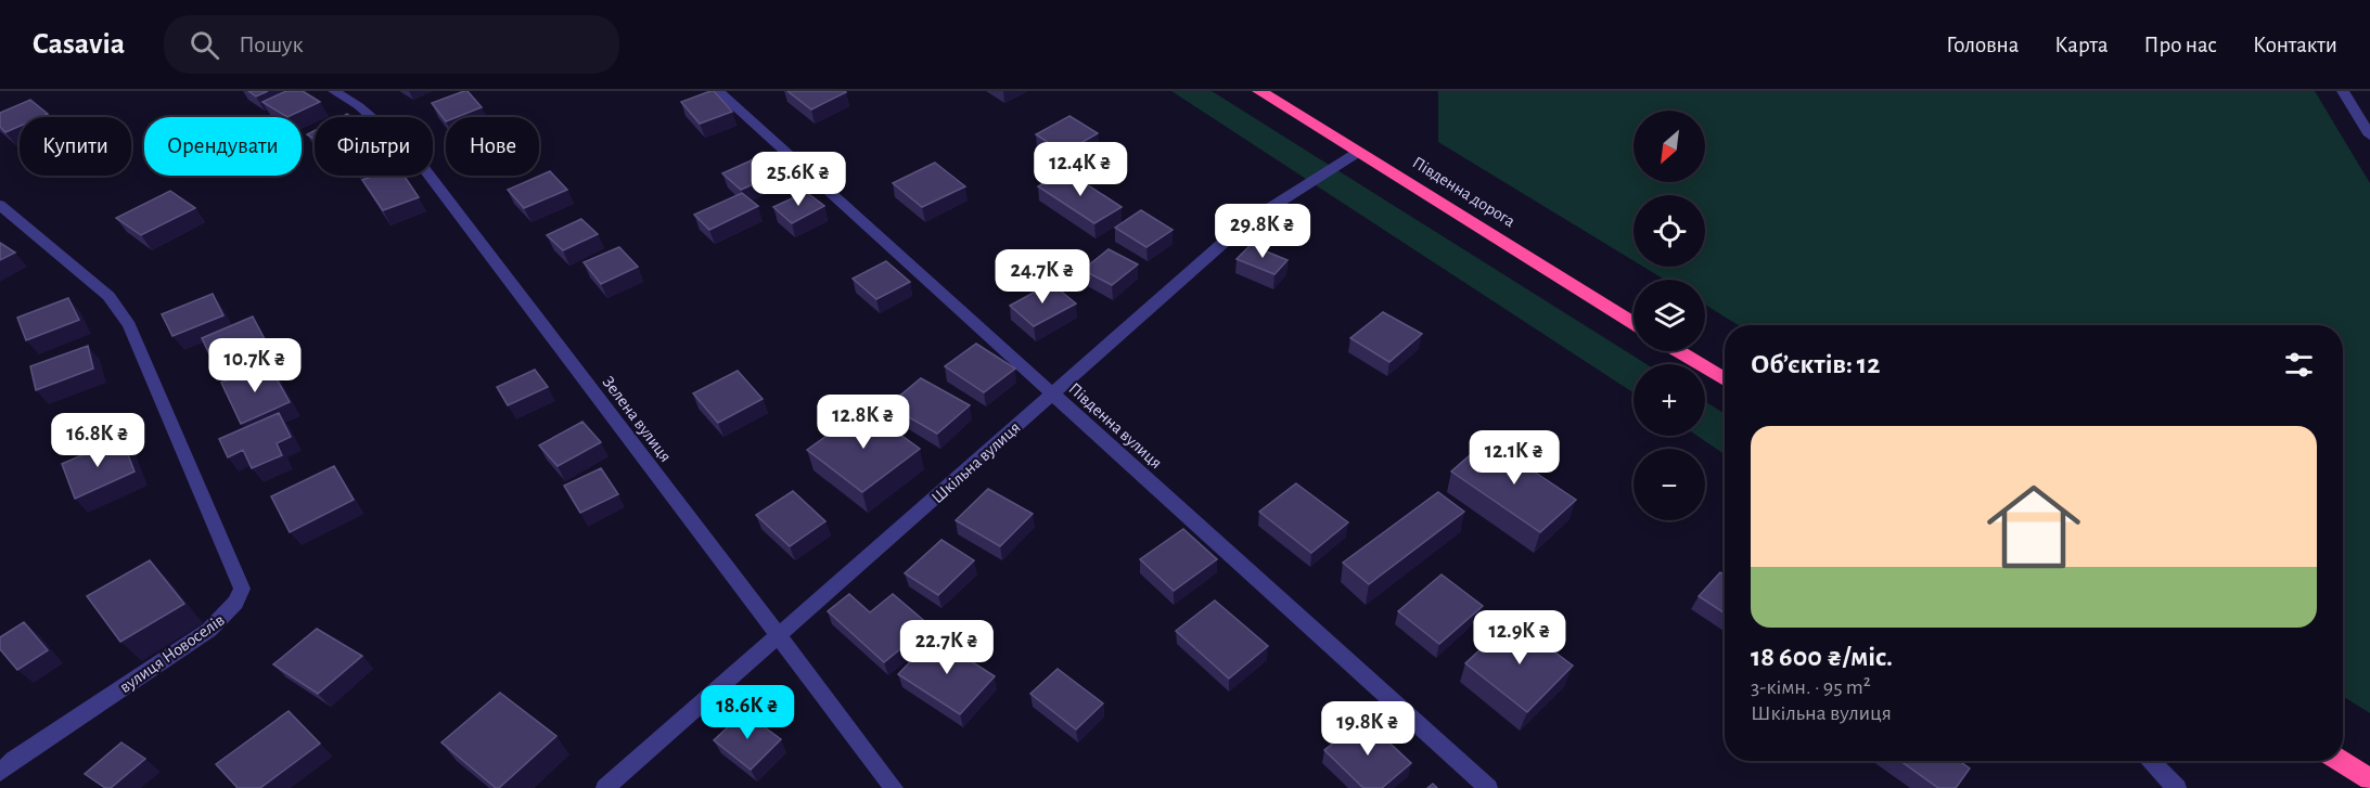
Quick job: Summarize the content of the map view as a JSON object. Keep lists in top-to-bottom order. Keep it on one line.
{"streets":{"highway":["Південна дорога"],"street":["Зелена вулиця","Південна вулиця","Шкільна вулиця","вулиця Новоселів"]},"crossings":[["Південна дорога","Шкільна вулиця"],["Зелена вулиця","Шкільна вулиця"],["Південна вулиця","Шкільна вулиця"]],"north":"bottom left","page":{"header":"Casavia","search":"Пошук","nav":["Головна","Карта","Про нас","Контакти"],"map_buttons":["+","−"],"chip":["Купити","Орендувати","Фільтри","Нове"],"price":["12.4K ₴","25.6K ₴","29.8K ₴","24.7K ₴","10.7K ₴","12.8K ₴","16.8K ₴","12.1K ₴","12.9K ₴","22.7K ₴","18.6K ₴","19.8K ₴"],"heading":"Об’єктів: 12","list":[{"name":"18 600 ₴/міс.","note":"3-кімн. · 95 m² · Шкільна вулиця"}]}}
